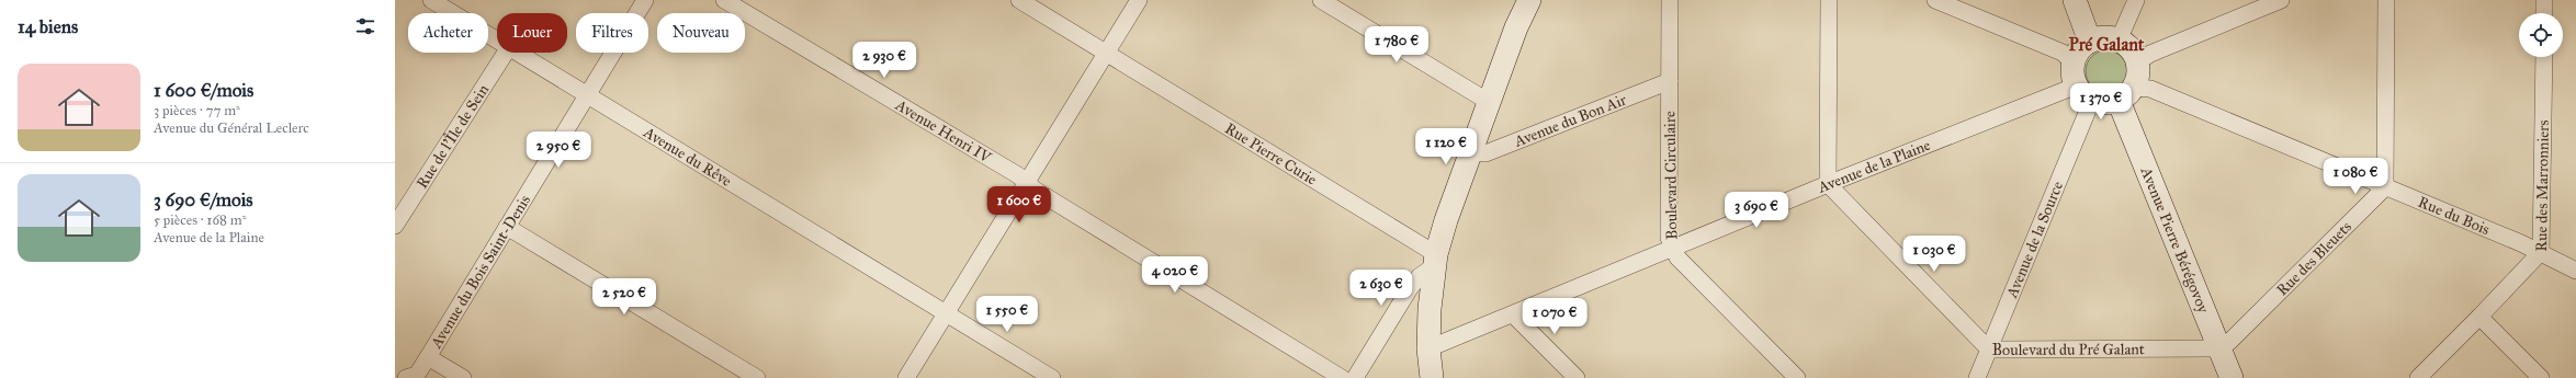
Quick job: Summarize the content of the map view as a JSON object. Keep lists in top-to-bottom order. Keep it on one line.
{"streets":{"street":["Avenue du Bon Air","Avenue Henri IV","Rue de l'Île de Sein","Rue Pierre Curie","Avenue du Rêve","Avenue de la Plaine","Boulevard Circulaire","Rue des Marronniers","Rue du Bois","Avenue de la Source","Avenue Pierre Bérégovoy","Rue des Bleuets","Avenue du Bois Saint-Denis","Boulevard du Pré Galant"]},"crossings":[["Avenue du Bon Air","Boulevard Circulaire"],["Avenue du Rêve","Avenue du Bois Saint-Denis"],["Avenue de la Plaine","Boulevard Circulaire"],["Avenue de la Plaine","Rue du Bois"],["Avenue de la Plaine","Avenue de la Source"],["Avenue de la Plaine","Avenue Pierre Bérégovoy"],["Avenue de la Plaine","Boulevard du Pré Galant"],["Rue des Marronniers","Rue du Bois"],["Rue du Bois","Avenue de la Source"],["Rue du Bois","Avenue Pierre Bérégovoy"],["Rue du Bois","Rue des Bleuets"],["Avenue de la Source","Avenue Pierre Bérégovoy"],["Avenue de la Source","Boulevard du Pré Galant"],["Avenue Pierre Bérégovoy","Rue des Bleuets"],["Avenue Pierre Bérégovoy","Boulevard du Pré Galant"],["Rue des Bleuets","Boulevard du Pré Galant"]],"districts":["Pré Galant"],"page":{"heading":"14 biens","chip":["Acheter","Louer","Filtres","Nouveau"],"price":["1 780 €","2 930 €","1 370 €","1 120 €","2 950 €","1 080 €","1 600 €","3 690 €","1 030 €","4 020 €","2 630 €","2 520 €","1 550 €","1 070 €"],"list":[{"name":"1 600 €/mois","note":"3 pièces · 77 m² · Avenue du Général Leclerc"},{"name":"3 690 €/mois","note":"5 pièces · 168 m² · Avenue de la Plaine"}]}}
